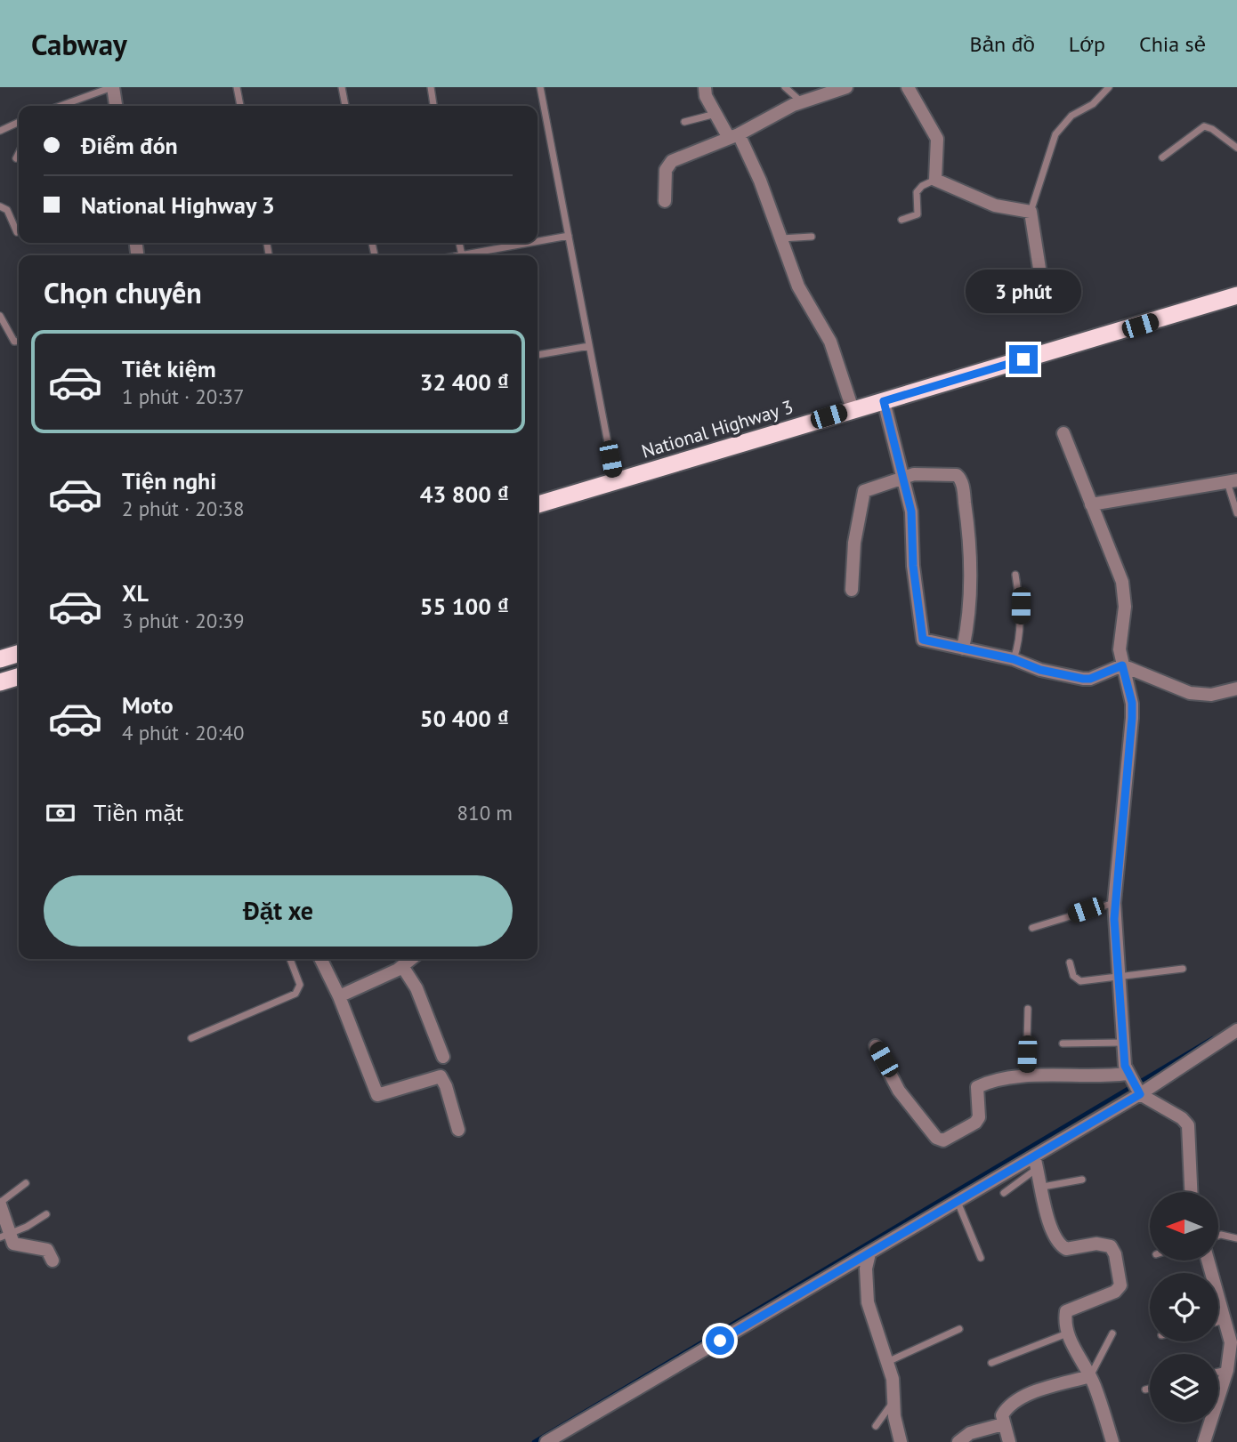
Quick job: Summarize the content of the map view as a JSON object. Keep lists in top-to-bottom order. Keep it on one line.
{"streets":{"highway":["National Highway 3"]},"north":"left","page":{"header":"Cabway","nav":["Bản đồ","Lớp","Chia sẻ"],"banner":["Điểm đón","National Highway 3"],"heading":"Chọn chuyến","bubble":"3 phút","list":[{"name":"Tiết kiệm","note":"1 phút · 20:37","value":"32 400 ₫"},{"name":"Tiện nghi","note":"2 phút · 20:38","value":"43 800 ₫"},{"name":"XL","note":"3 phút · 20:39","value":"55 100 ₫"},{"name":"Moto","note":"4 phút · 20:40","value":"50 400 ₫"}],"pay":["Tiền mặt","810 m"],"buttons":"Đặt xe"}}
